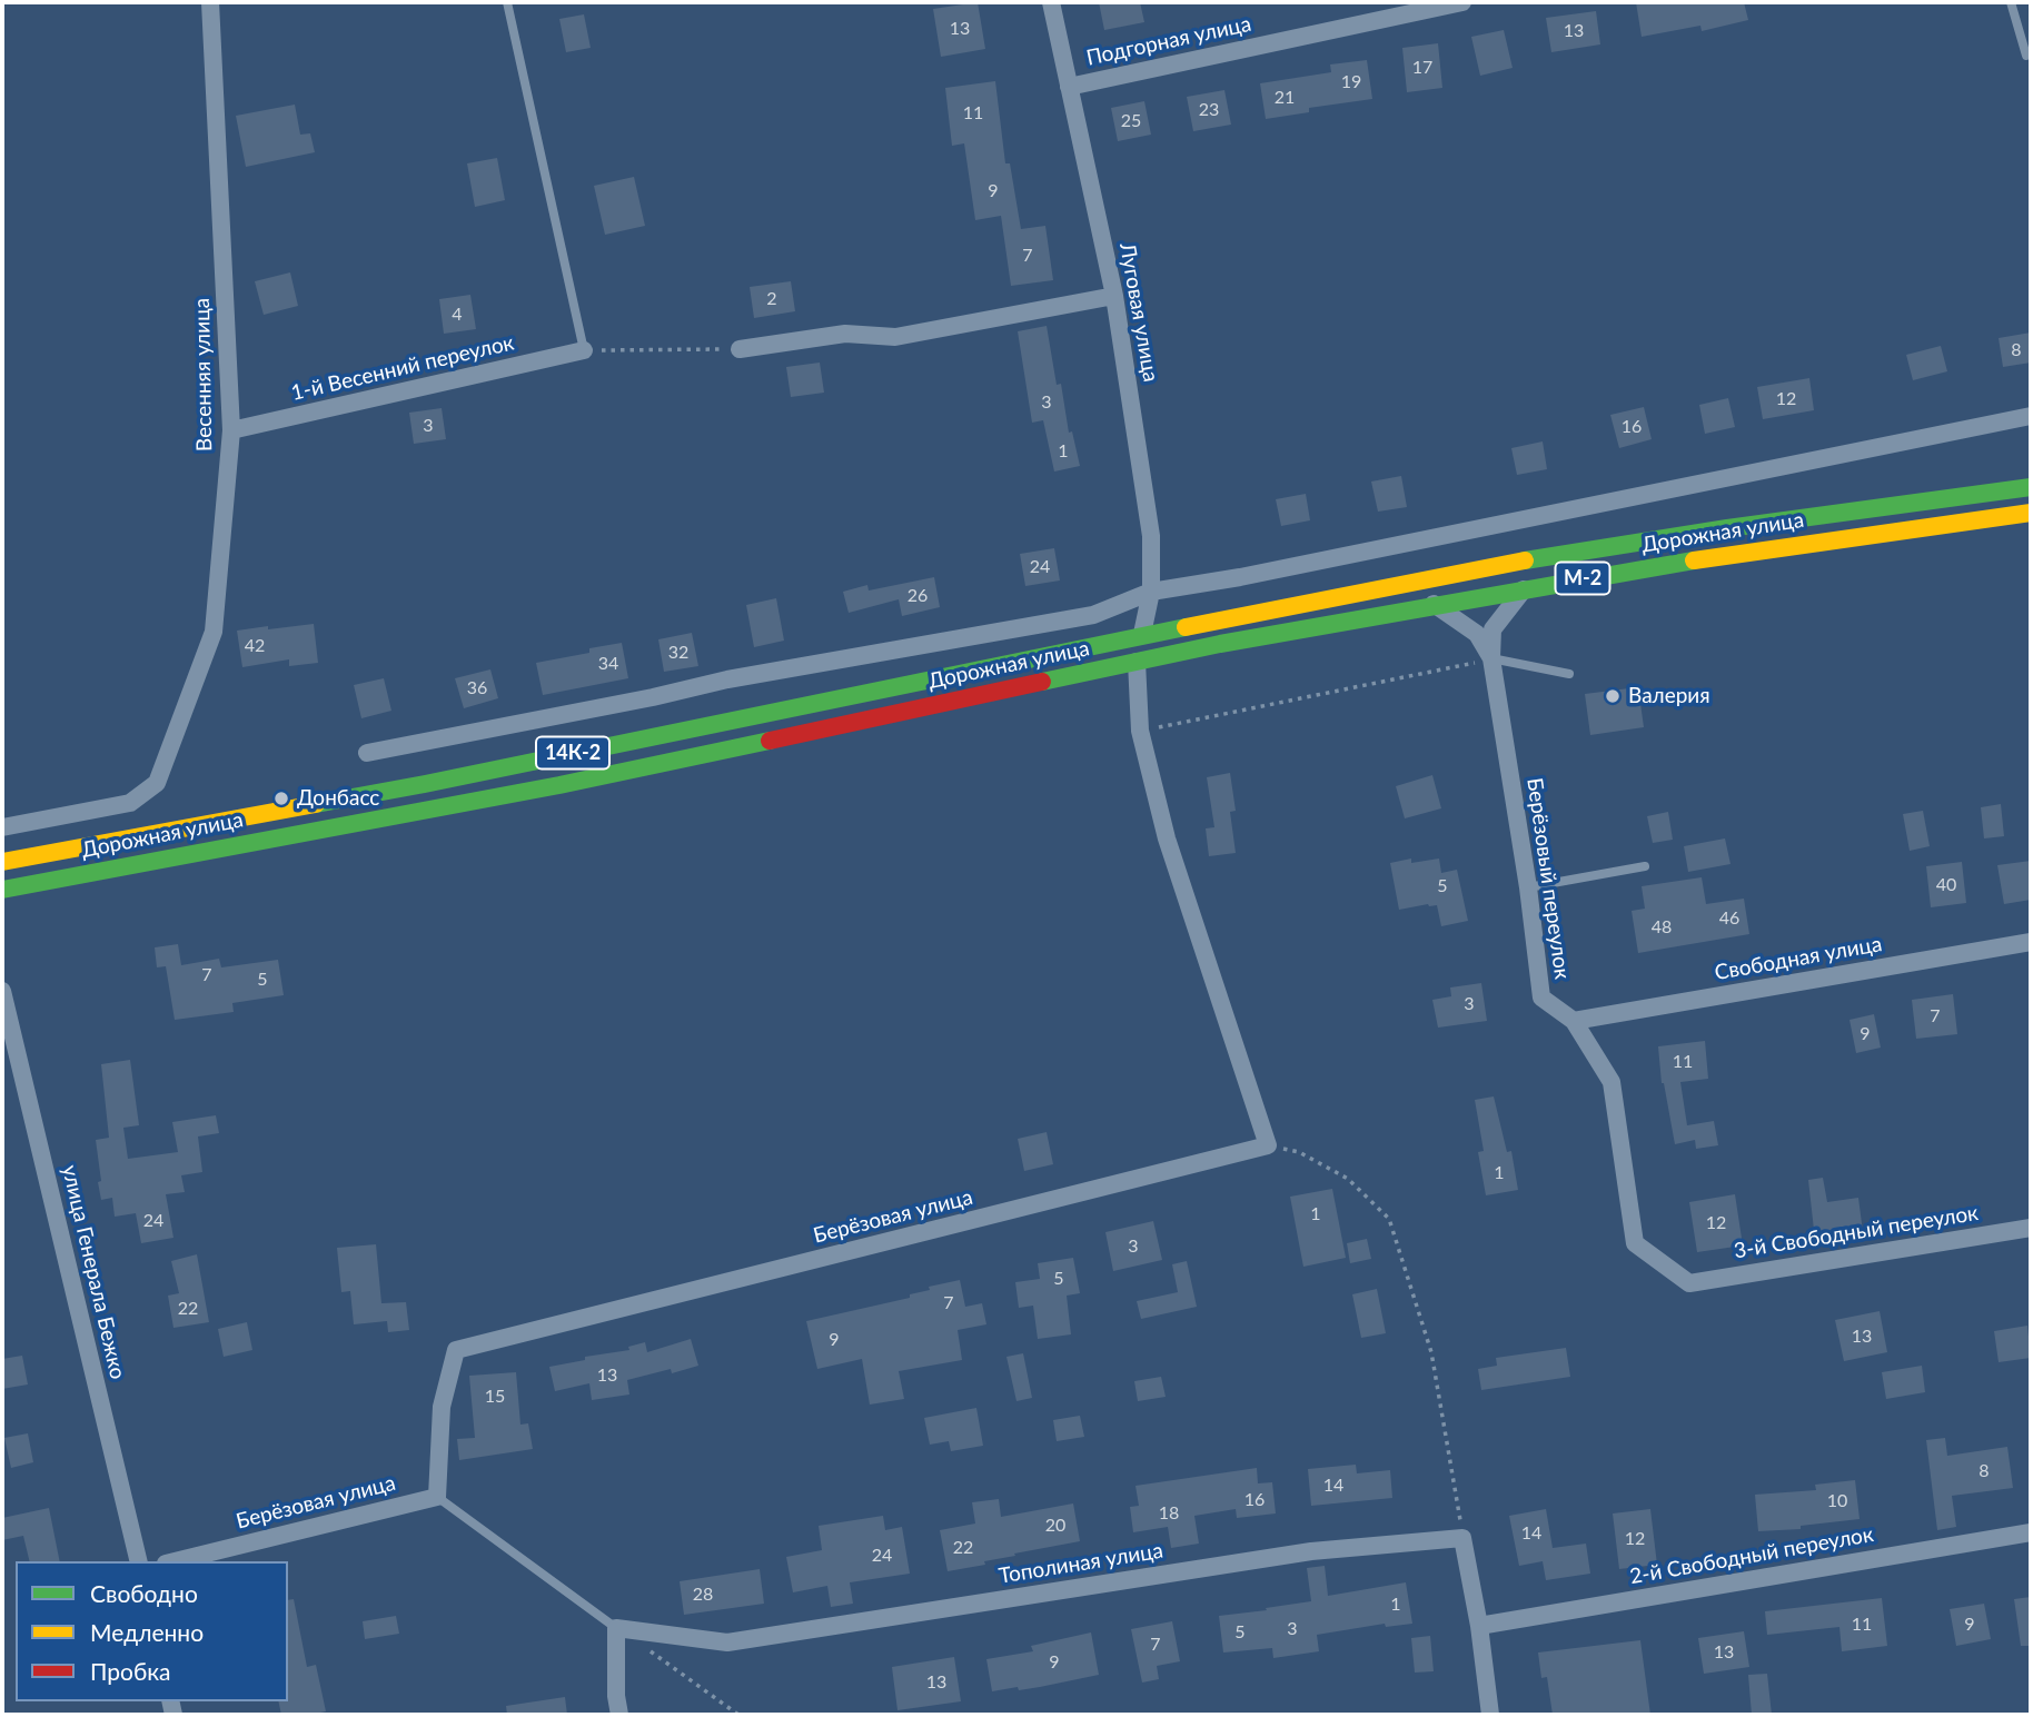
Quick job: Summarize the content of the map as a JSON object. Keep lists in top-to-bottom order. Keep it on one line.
{"streets":{"main road":["Дорожная улица","М-2","14К-2"],"street":["Подгорная улица","Луговая улица","1-й Весенний переулок","Весенняя улица","Берёзовый переулок","Свободная улица","Берёзовая улица","3-й Свободный переулок","улица Генерала Бежко","2-й Свободный переулок","Тополиная улица"]},"crossings":[["Подгорная улица","Луговая улица"],["Луговая улица","Дорожная улица"],["1-й Весенний переулок","Весенняя улица"],["Дорожная улица","Берёзовый переулок"],["Берёзовый переулок","Свободная улица"],["Берёзовый переулок","3-й Свободный переулок"]],"places":["Валерия","Донбасс"],"house_numbers":["13","13","17","19","21","23","11","25","9","7","2","4","8","12","3","3","16","1","24","26","42","32","34","36","40","5","46","48","7","5","3","7","9","11","1","1","24","12","3","5","7","22","13","9","13","15","8","14","16","10","18","20","14","12","22","24","28","1","11","9","3","5","7","13","9","13"],"legend":["Свободно","Медленно","Пробка"]}
